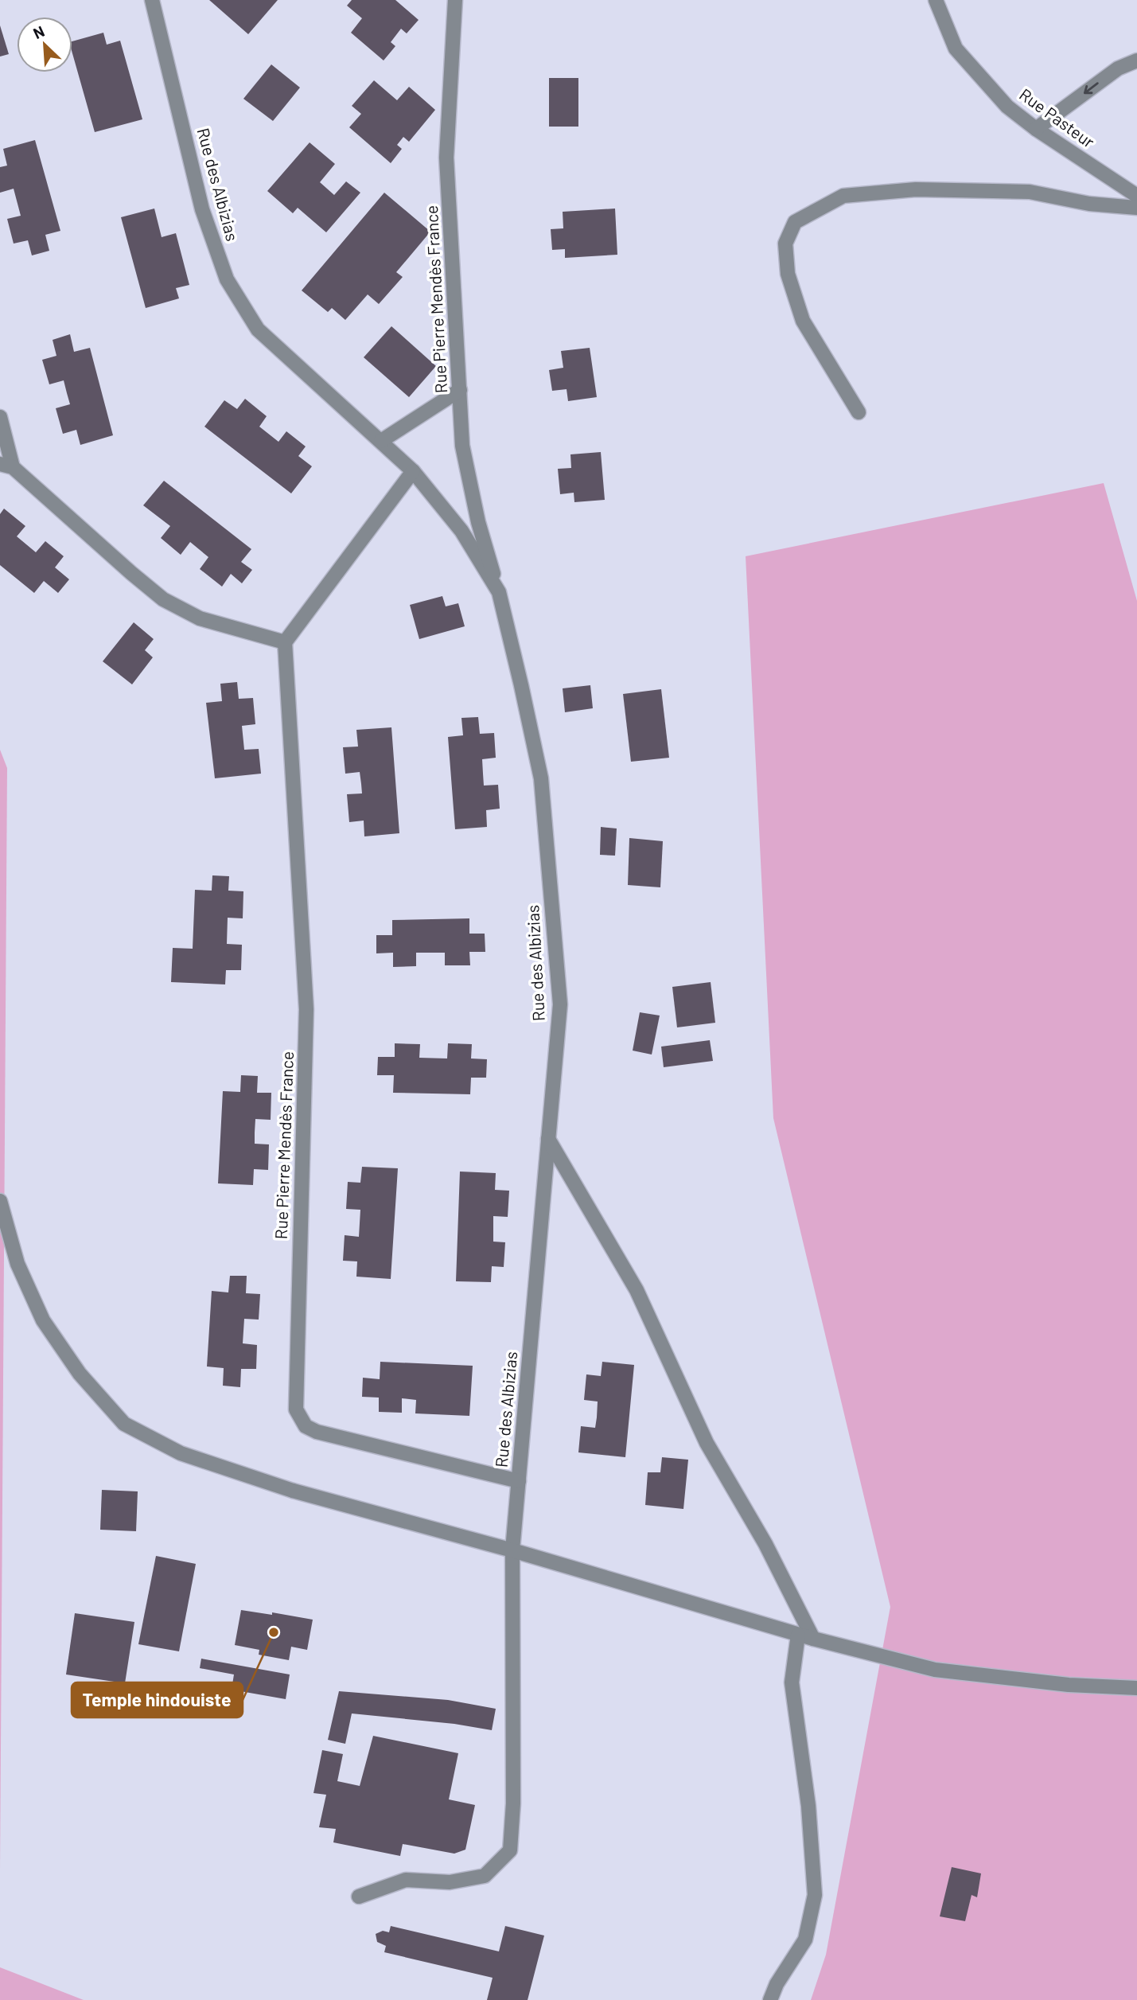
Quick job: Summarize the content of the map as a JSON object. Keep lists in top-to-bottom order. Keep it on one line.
{"streets":{"street":["Rue Pasteur","Rue des Albizias","Rue Pierre Mendès France"]},"crossings":[["Rue des Albizias","Rue Pierre Mendès France"]],"places":["Temple hindouiste"],"north":"top left"}
